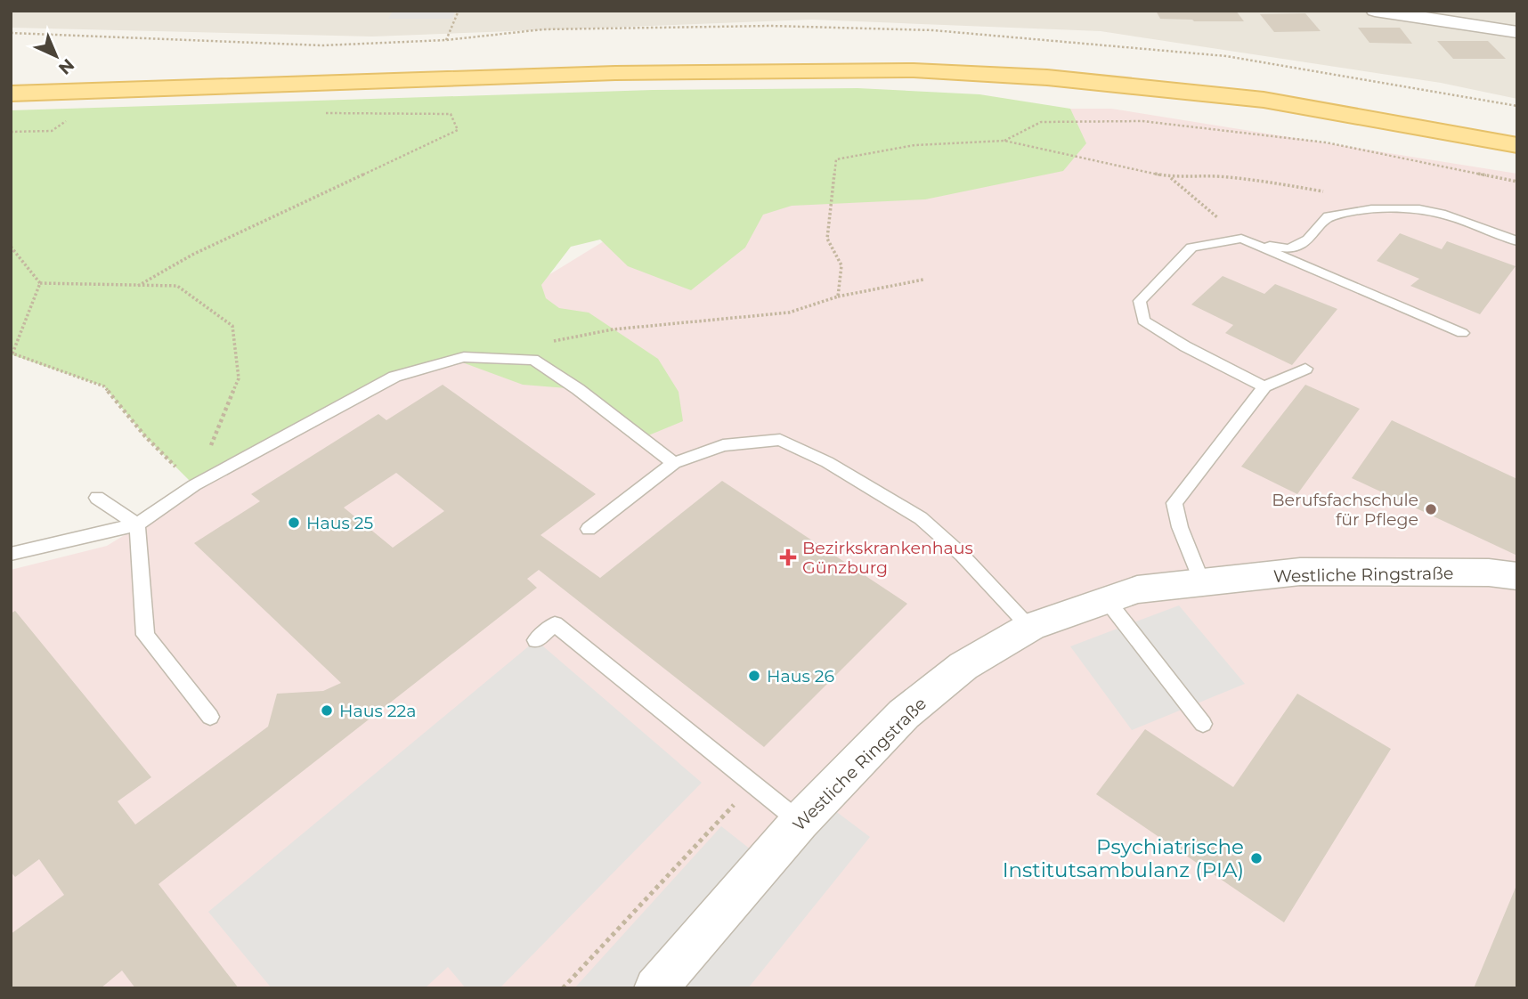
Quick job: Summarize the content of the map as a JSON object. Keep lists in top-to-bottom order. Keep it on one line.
{"streets":{"street":["Westliche Ringstraße"]},"places":{"other":["Berufsfachschule für Pflege","Haus 25","Haus 26","Haus 22a","Psychiatrische Institutsambulanz (PIA)"],"health":["Bezirkskrankenhaus Günzburg"]},"north":"bottom right"}
